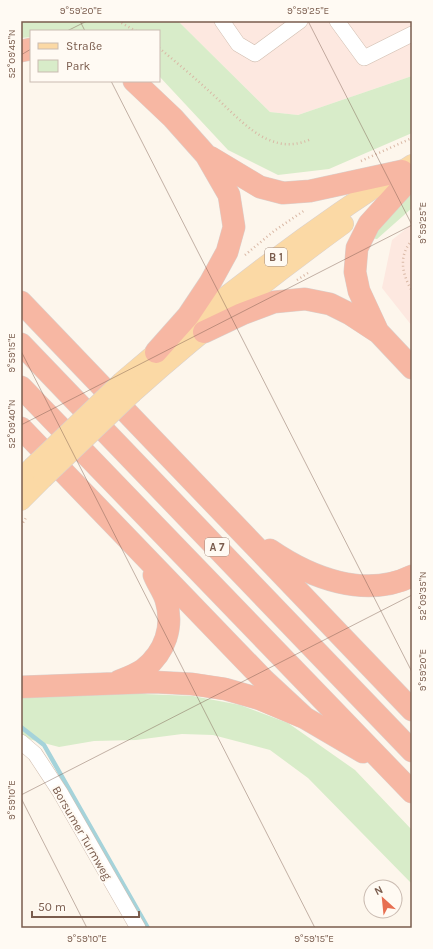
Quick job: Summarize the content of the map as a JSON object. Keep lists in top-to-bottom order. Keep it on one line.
{"streets":{"highway":["A 7"],"main road":["B 1"],"lane":["Borsumer Turmweg"]},"legend":["Straße","Park"],"scale_bar":"50 m","north":"top left","coordinates":["9°59'20\"E","9°59'25\"E","52°09'45\"N","9°59'15\"E","52°09'40\"N","52°09'35\"N","9°59'10\"E"]}
